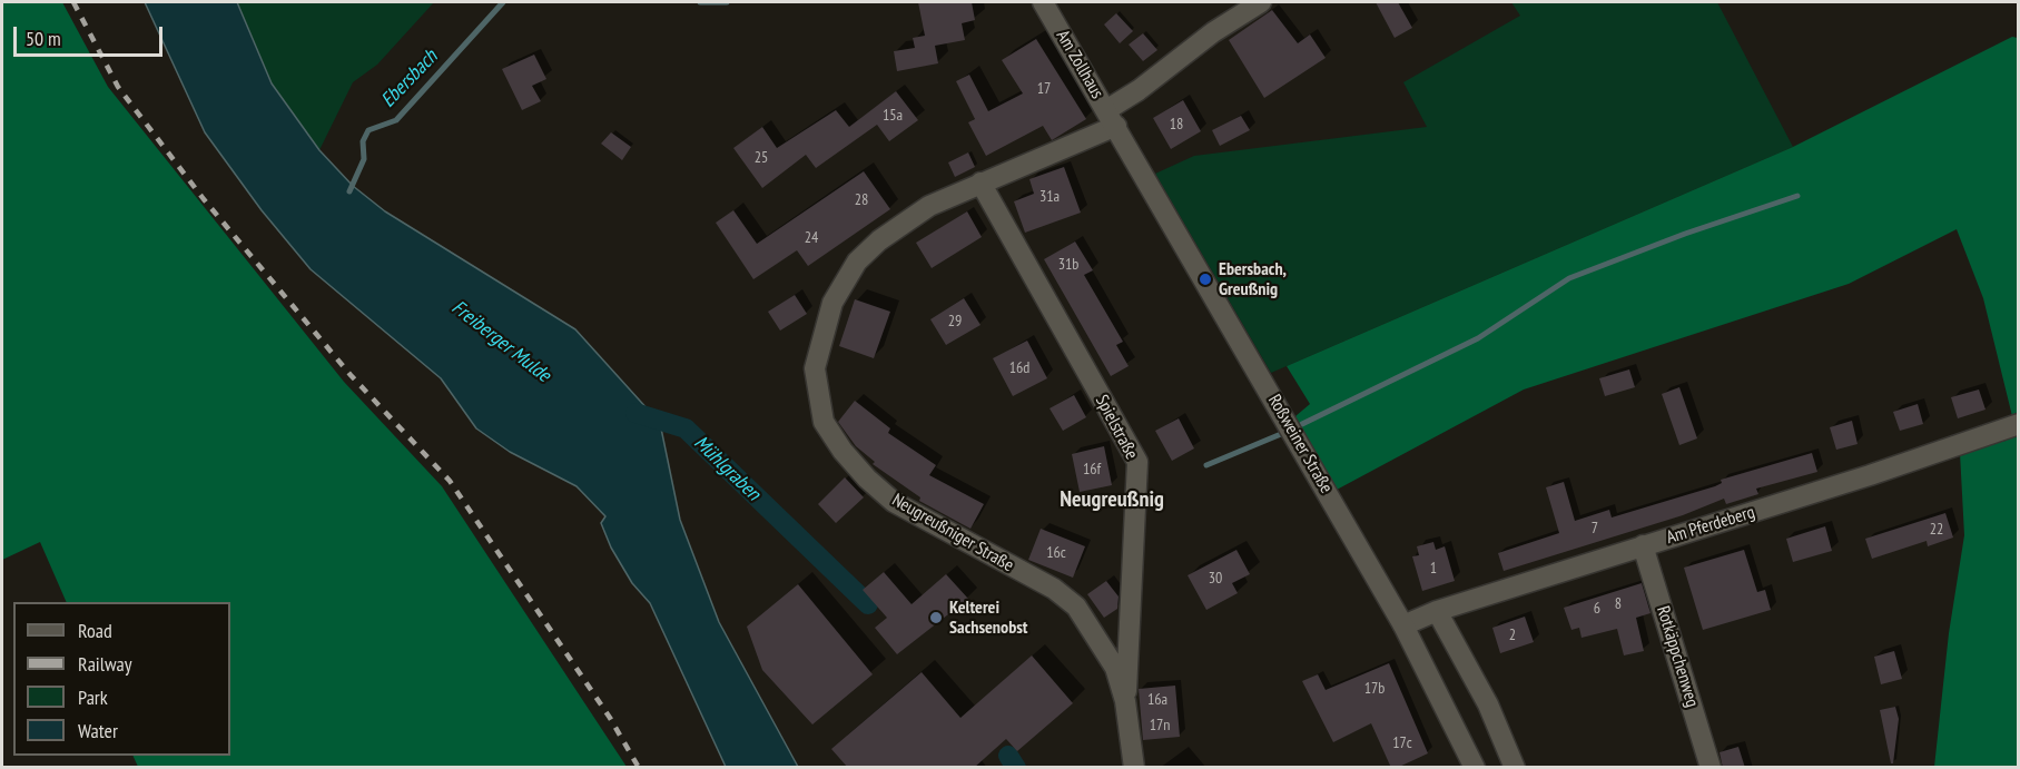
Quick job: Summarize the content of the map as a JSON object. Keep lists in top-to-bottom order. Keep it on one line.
{"streets":{"street":["Am Zollhaus","Spielstraße","Roßweiner Straße","Am Pferdeberg","Neugreußniger Straße","Rotkäppchenweg"]},"crossings":[["Am Zollhaus","Roßweiner Straße"],["Am Zollhaus","Neugreußniger Straße"],["Spielstraße","Neugreußniger Straße"],["Roßweiner Straße","Am Pferdeberg"],["Roßweiner Straße","Neugreußniger Straße"],["Am Pferdeberg","Rotkäppchenweg"]],"districts":["Neugreußnig"],"water":["Ebersbach","Freiberger Mulde","Mühlgraben"],"places":["Ebersbach, Greußnig","Kelterei Sachsenobst"],"house_numbers":["17","15a","18","25","31a","28","24","31b","29","16d","16f","7","22","16c","1","30","8","6","2","17b","16a","17n","17c"],"legend":["Road","Railway","Park","Water"],"scale_bar":"50 m"}
